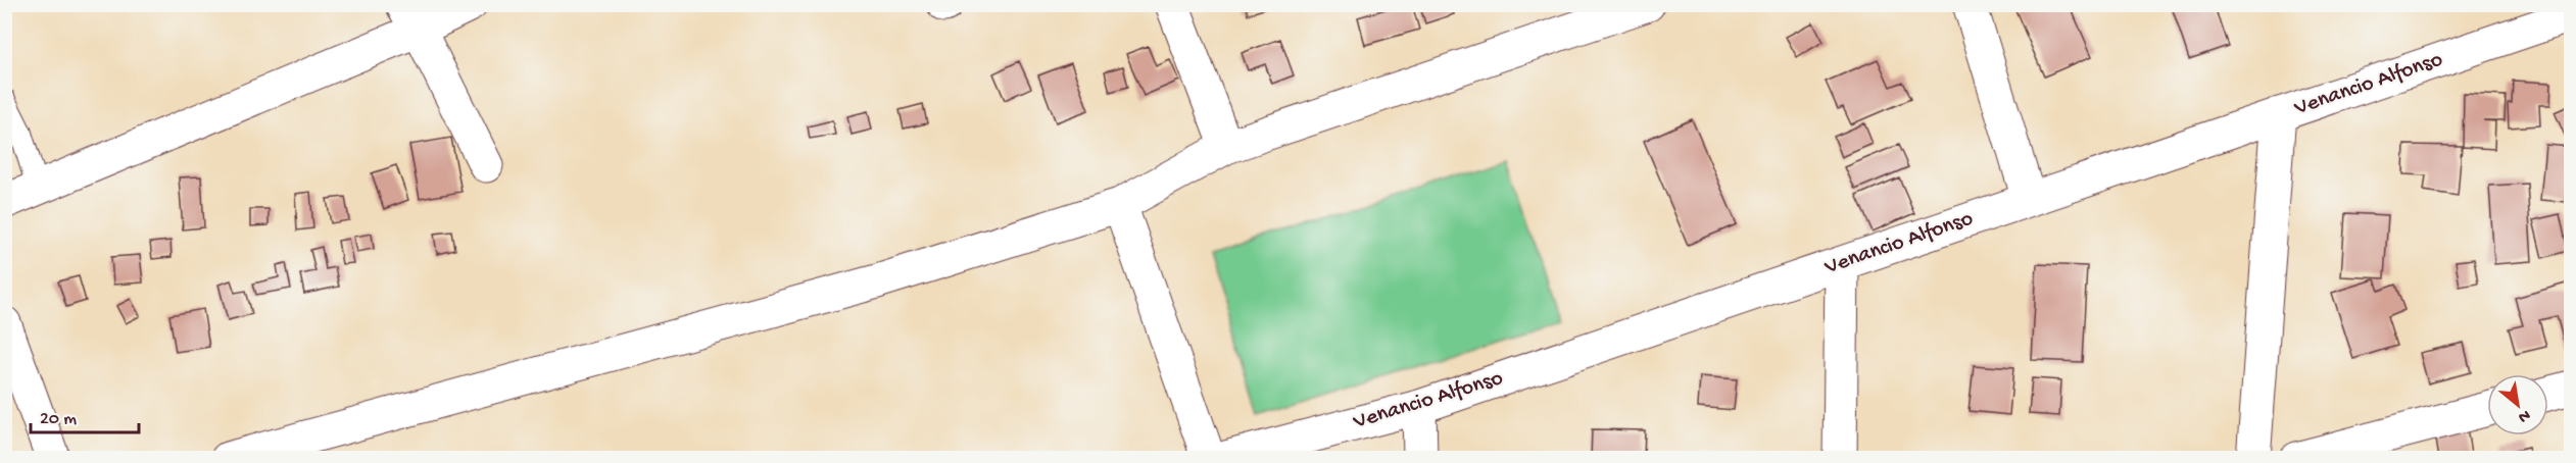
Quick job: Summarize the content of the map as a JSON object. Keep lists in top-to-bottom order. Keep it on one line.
{"streets":{"street":["Venancio Alfonso"]},"scale_bar":"20 m","north":"bottom right"}
